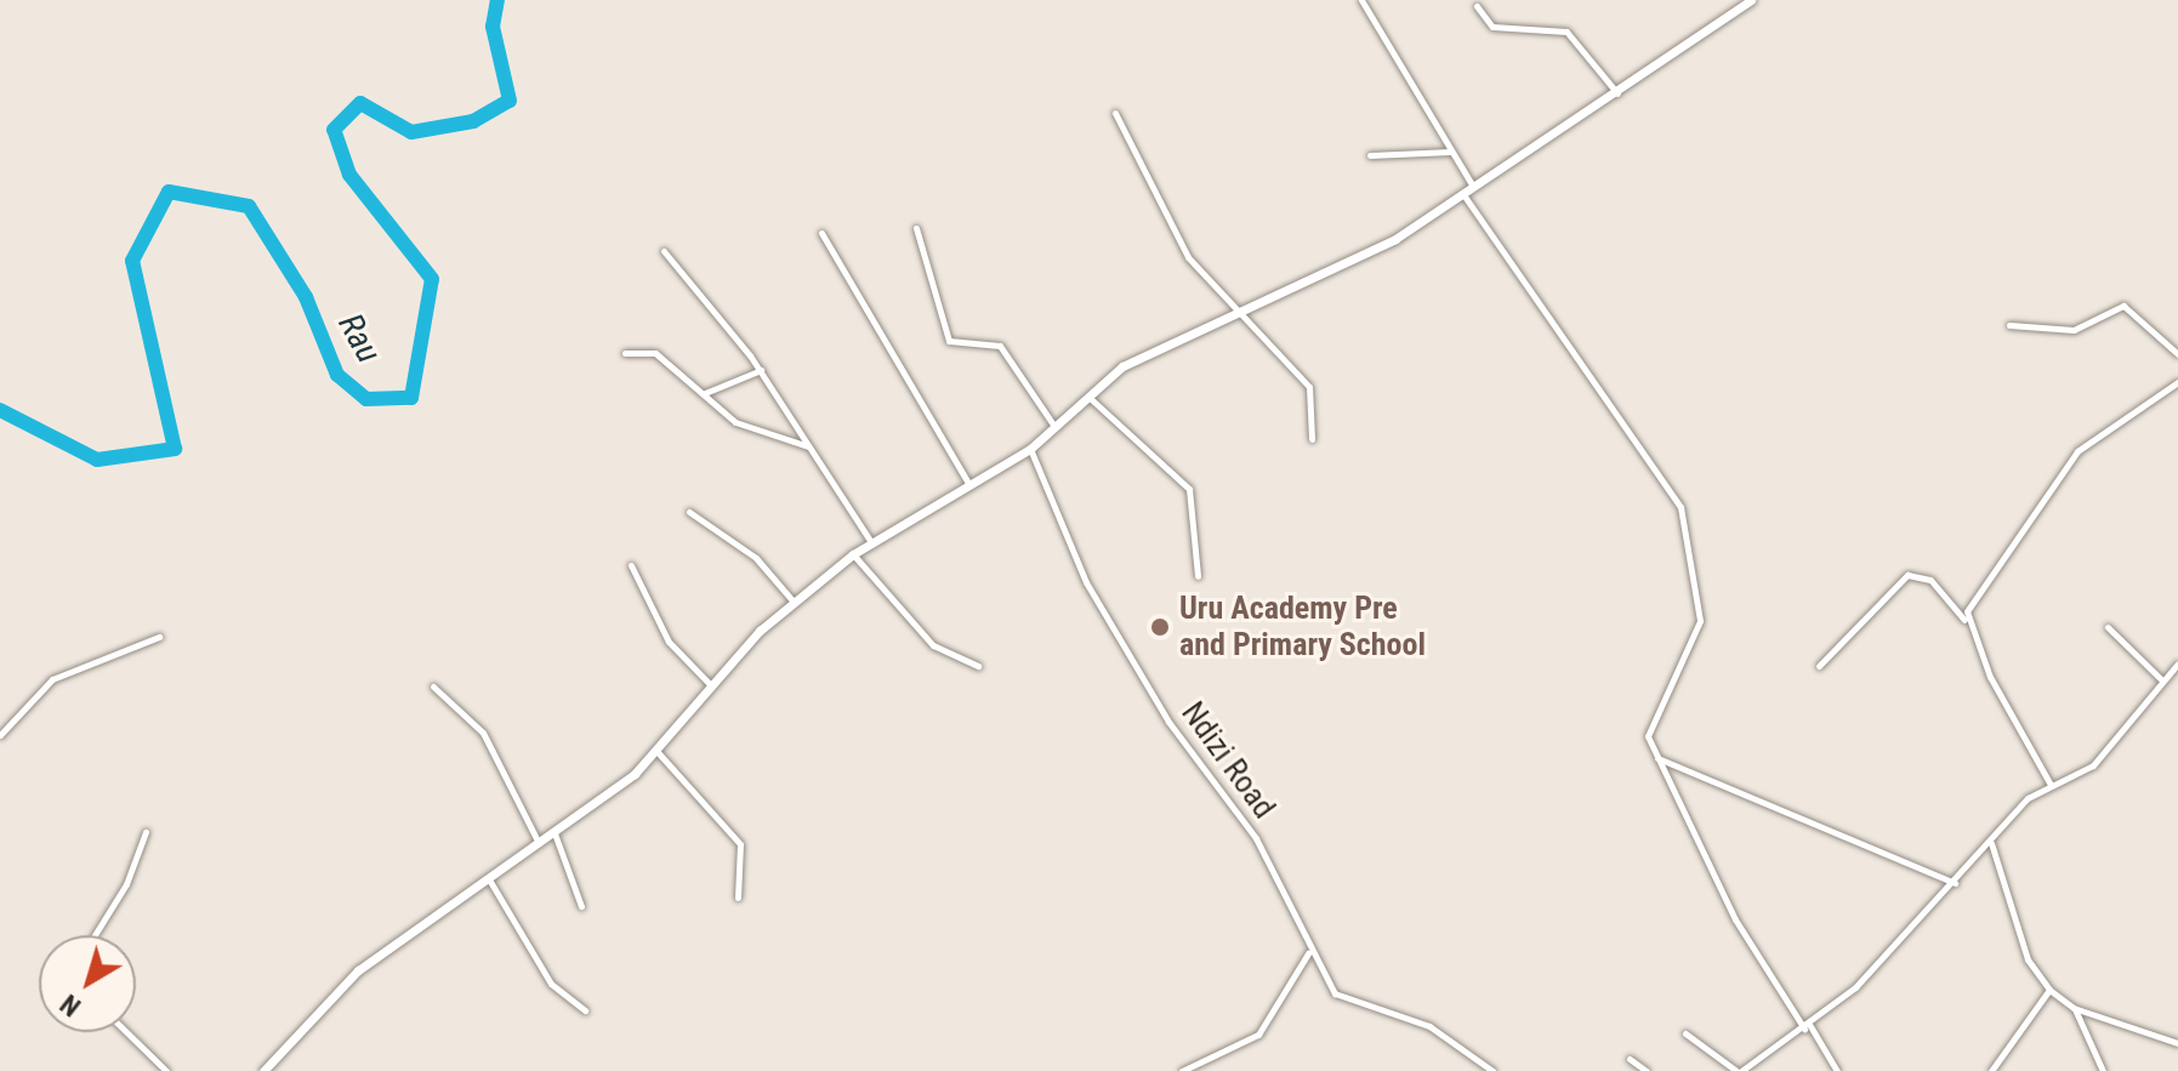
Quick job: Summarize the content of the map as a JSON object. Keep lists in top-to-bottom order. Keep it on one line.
{"streets":{"street":["Ndizi Road"]},"water":["Rau"],"places":["Uru Academy Pre and Primary School"],"north":"bottom left"}
